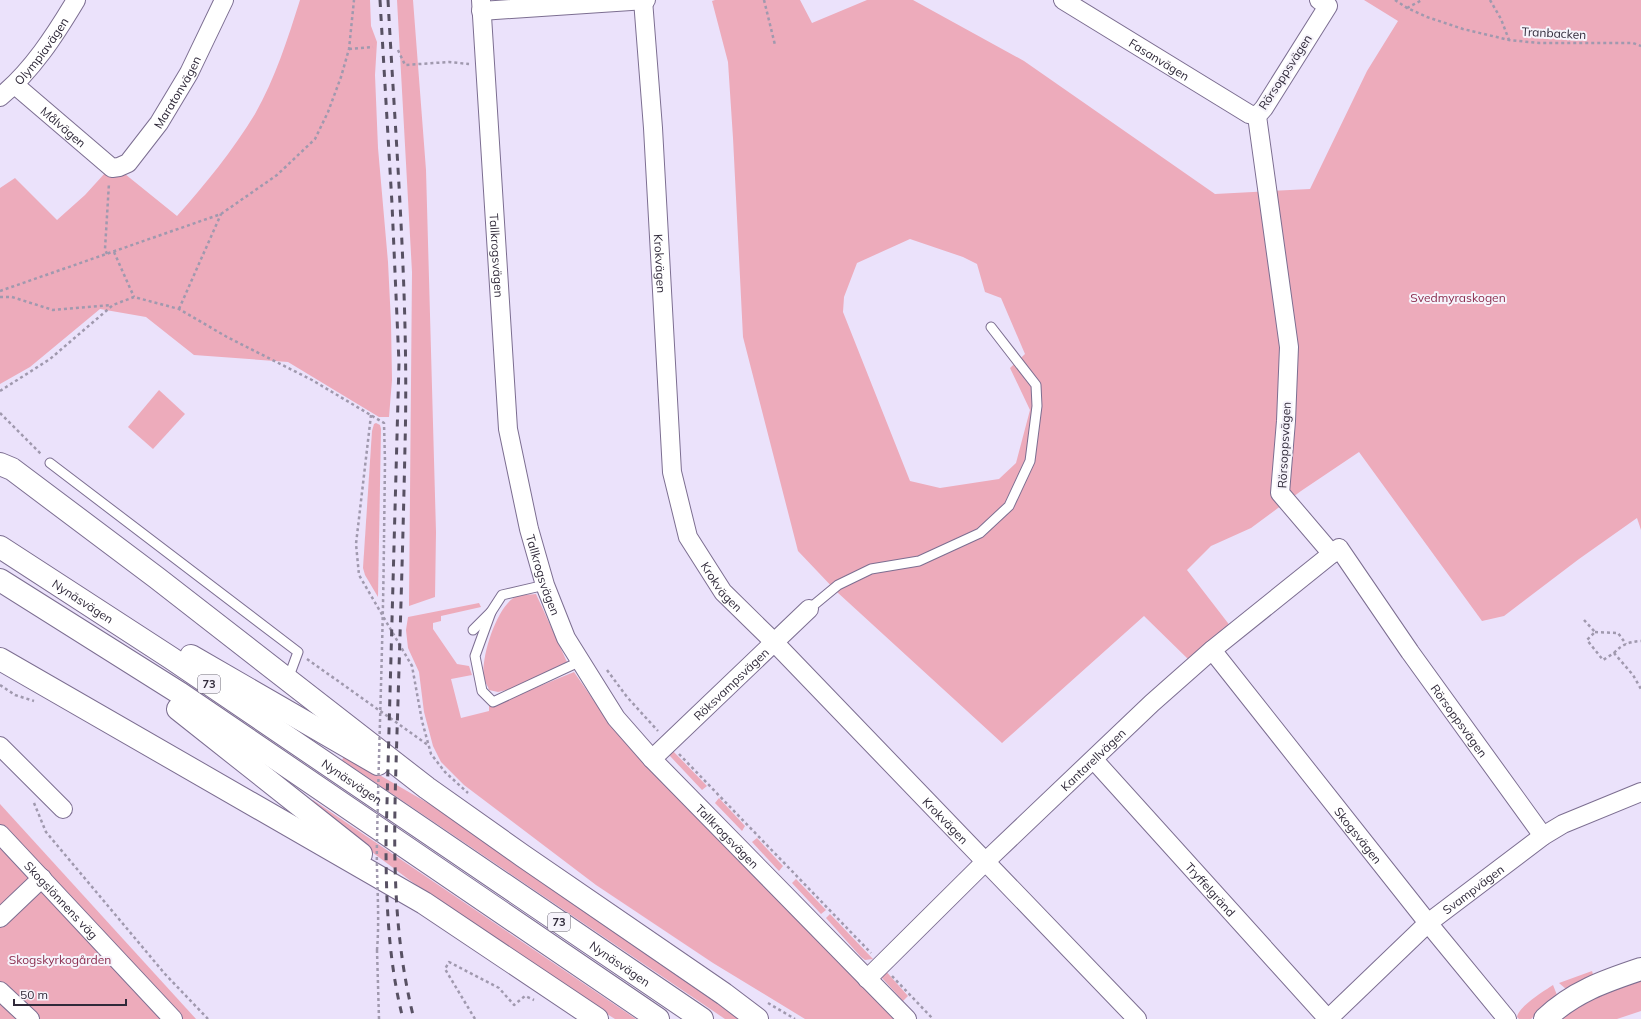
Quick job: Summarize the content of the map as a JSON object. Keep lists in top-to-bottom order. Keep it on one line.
{"streets":{"main road":["Nynäsvägen","73"],"street":["Olympiavägen","Fasanvägen","Rörsoppsvägen","Maratonvägen","Målvägen","Tallkrogsvägen","Krokvägen","Röksvampsvägen","Kantarellvägen","Skogsvägen","Tryffelgränd","Svampvägen","Skogslönnens väg"],"path":["Tranbacken"]},"crossings":[["Olympiavägen","Målvägen"],["Fasanvägen","Rörsoppsvägen"],["Rörsoppsvägen","Kantarellvägen"],["Rörsoppsvägen","Svampvägen"],["Maratonvägen","Målvägen"],["Tallkrogsvägen","Röksvampsvägen"],["Tallkrogsvägen","Kantarellvägen"],["Krokvägen","Röksvampsvägen"],["Krokvägen","Kantarellvägen"],["Kantarellvägen","Skogsvägen"],["Kantarellvägen","Tryffelgränd"],["Skogsvägen","Svampvägen"],["Tryffelgränd","Svampvägen"]],"parks":["Svedmyraskogen","Skogskyrkogården"],"scale_bar":"50 m"}
